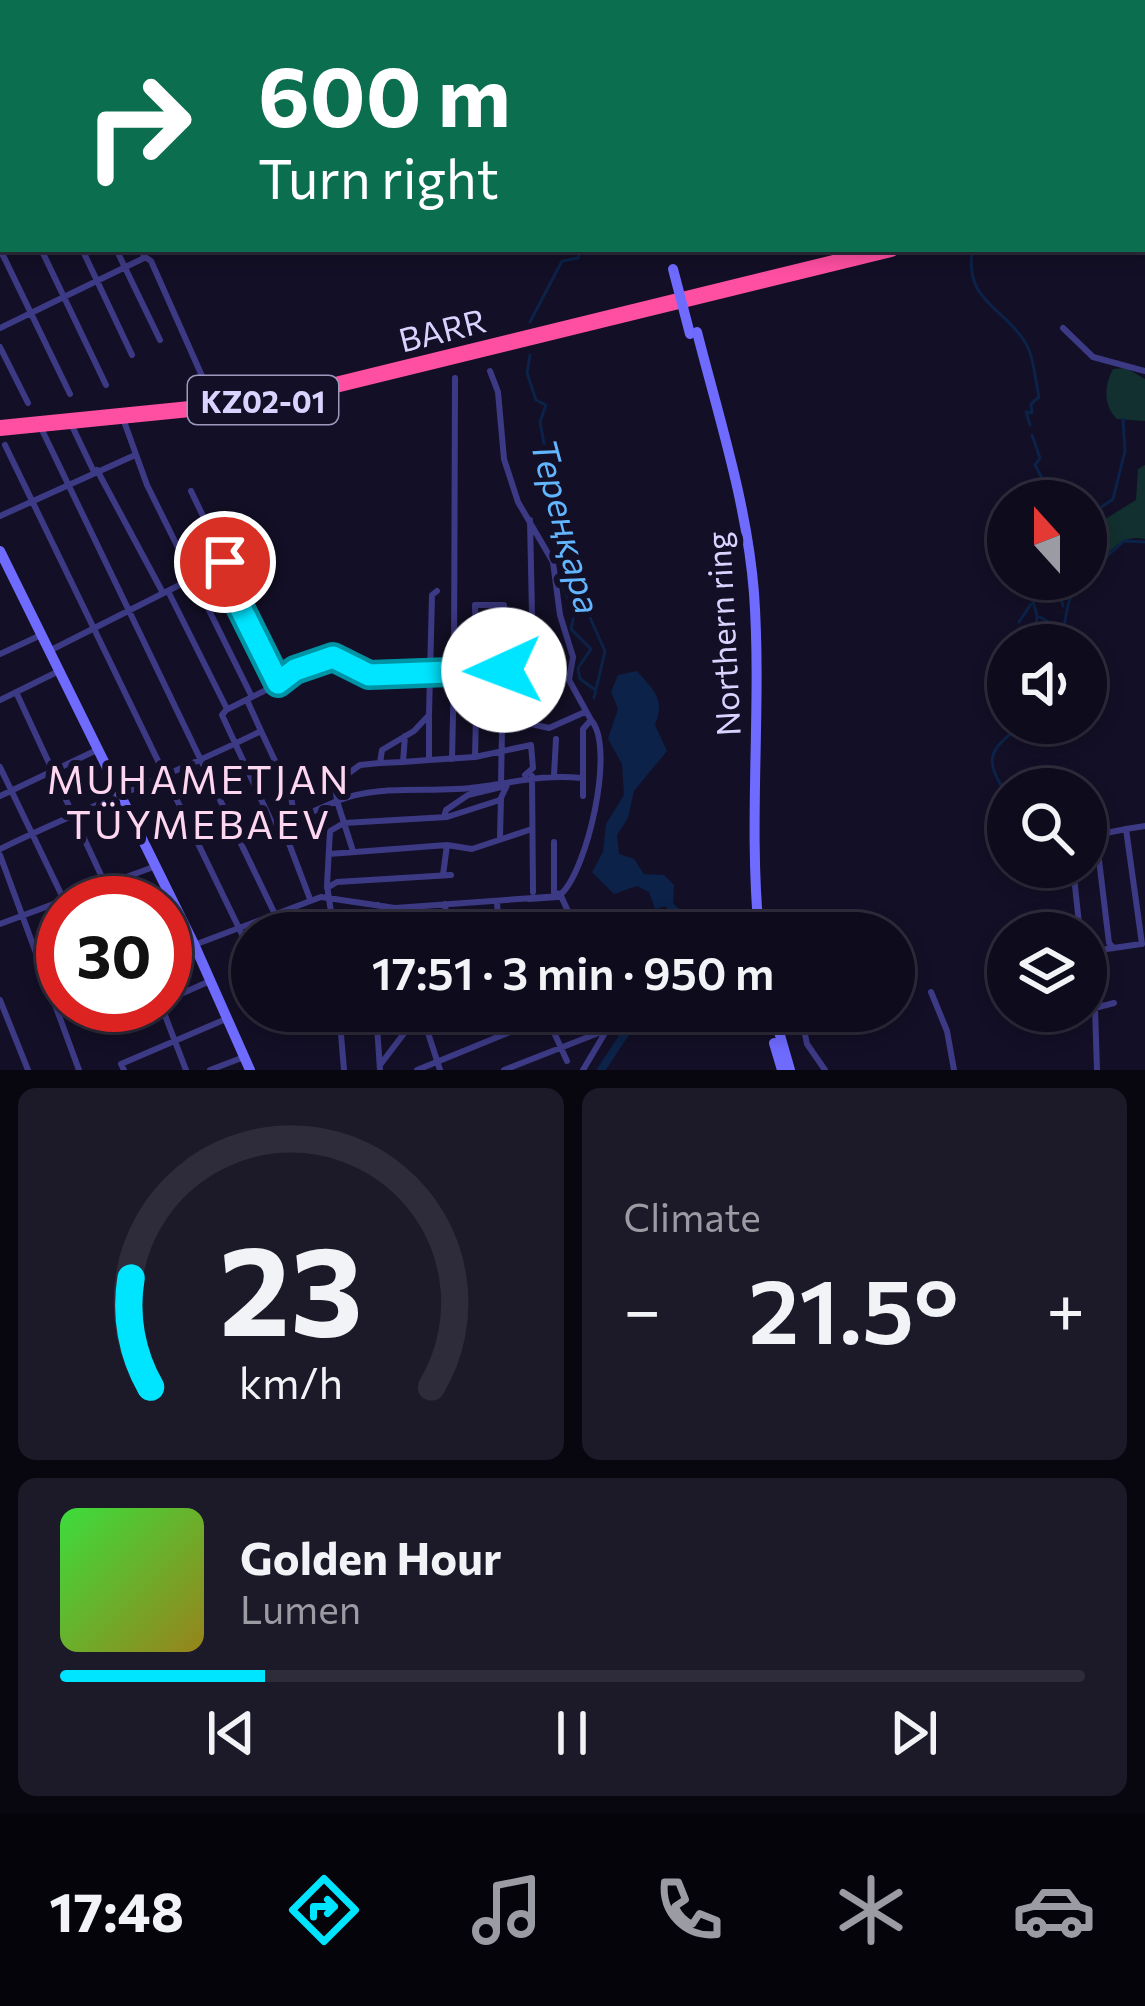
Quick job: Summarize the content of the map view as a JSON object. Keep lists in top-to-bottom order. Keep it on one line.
{"streets":{"highway":["BARR","KZ02-01"],"street":["Northern ring"]},"districts":["MUHAMETJAN TÜYMEBAEV"],"water":["Тереңқара"],"north":"top","page":{"turn":["600 m","Turn right"],"limit":"30","trip":"17:51 · 3 min · 950 m","tile":"Climate","heat":["−","21.5°","+"],"song":["Golden Hour","Lumen"],"tabs":"17:48","gauge":["23","km/h"]}}
